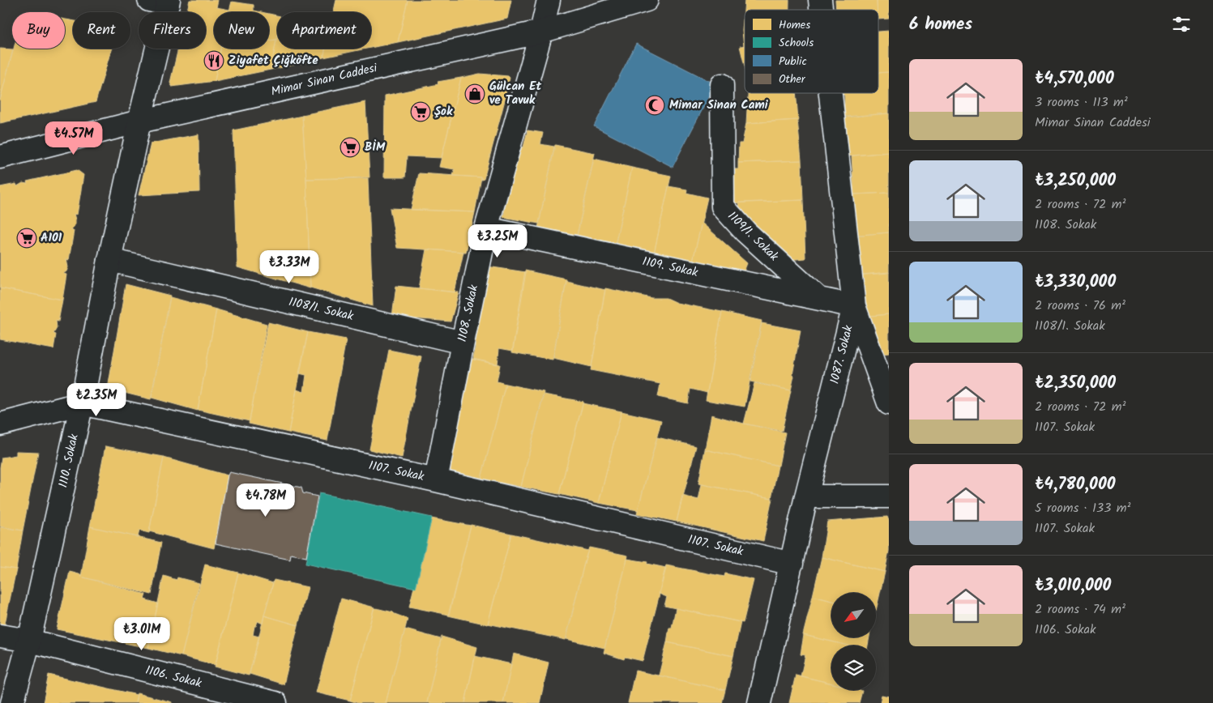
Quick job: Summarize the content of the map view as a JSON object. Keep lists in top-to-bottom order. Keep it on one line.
{"streets":{"street":["Mimar Sinan Caddesi","1109/1. Sokak","1109. Sokak","1108/1. Sokak","1108. Sokak","1087. Sokak","1110. Sokak","1107. Sokak","1106. Sokak"]},"crossings":[["Mimar Sinan Caddesi","1108. Sokak"],["Mimar Sinan Caddesi","1110. Sokak"],["1109/1. Sokak","1109. Sokak"],["1109. Sokak","1108. Sokak"],["1109. Sokak","1087. Sokak"],["1108/1. Sokak","1108. Sokak"],["1108/1. Sokak","1110. Sokak"],["1108. Sokak","1107. Sokak"],["1087. Sokak","1107. Sokak"],["1110. Sokak","1107. Sokak"],["1110. Sokak","1106. Sokak"]],"places":{"restaurant":["Ziyafet Çiğköfte"],"shop":["Gülcan Et ve Tavuk"],"mosque":["Mimar Sinan Cami"],"supermarket":["Şok","BİM","A101"]},"legend":["Homes","Schools","Public","Other"],"north":"bottom left","page":{"heading":"6 homes","chip":["Buy","Rent","Filters","New","Apartment"],"list":[{"name":"₺4,570,000","note":"3 rooms · 113 m² · Mimar Sinan Caddesi"},{"name":"₺3,250,000","note":"2 rooms · 72 m² · 1108. Sokak"},{"name":"₺3,330,000","note":"2 rooms · 76 m² · 1108/1. Sokak"},{"name":"₺2,350,000","note":"2 rooms · 72 m² · 1107. Sokak"},{"name":"₺4,780,000","note":"5 rooms · 133 m² · 1107. Sokak"},{"name":"₺3,010,000","note":"2 rooms · 74 m² · 1106. Sokak"}],"price":["₺4.57M","₺3.25M","₺3.33M","₺2.35M","₺4.78M","₺3.01M"]}}
